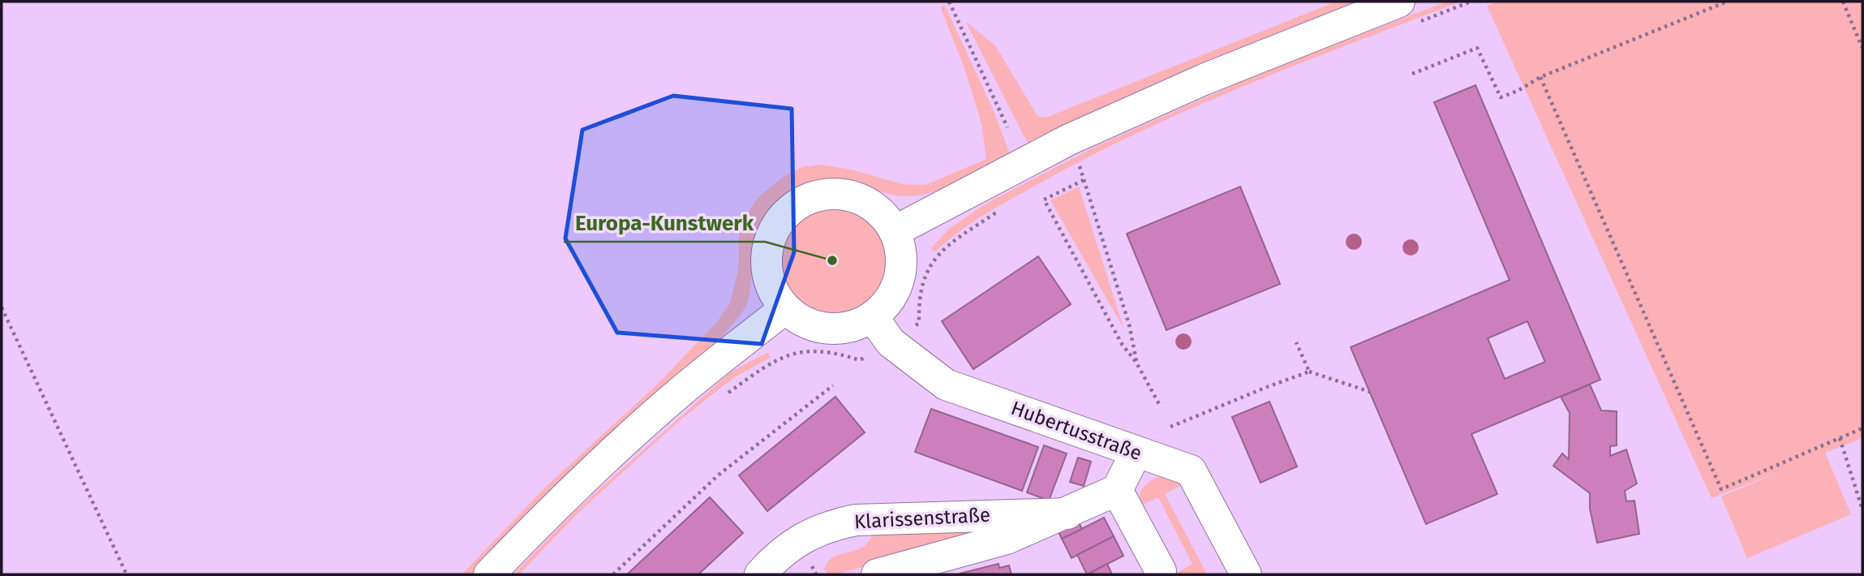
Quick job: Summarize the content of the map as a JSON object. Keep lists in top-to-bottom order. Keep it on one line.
{"streets":{"main road":["Hubertusstraße","Klarissenstraße"]},"places":["Europa-Kunstwerk"]}
